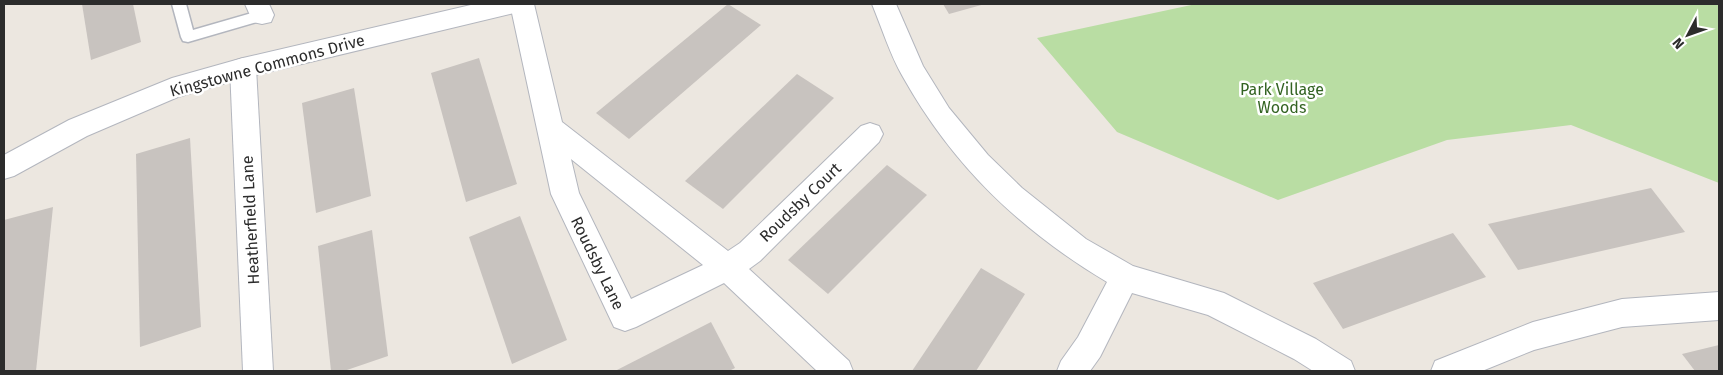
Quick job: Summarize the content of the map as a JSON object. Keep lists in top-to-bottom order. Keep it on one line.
{"streets":{"street":["Kingstowne Commons Drive","Roudsby Court","Heatherfield Lane","Roudsby Lane"]},"crossings":[["Kingstowne Commons Drive","Heatherfield Lane"],["Roudsby Court","Roudsby Lane"]],"parks":["Park Village Woods"],"north":"bottom left"}
